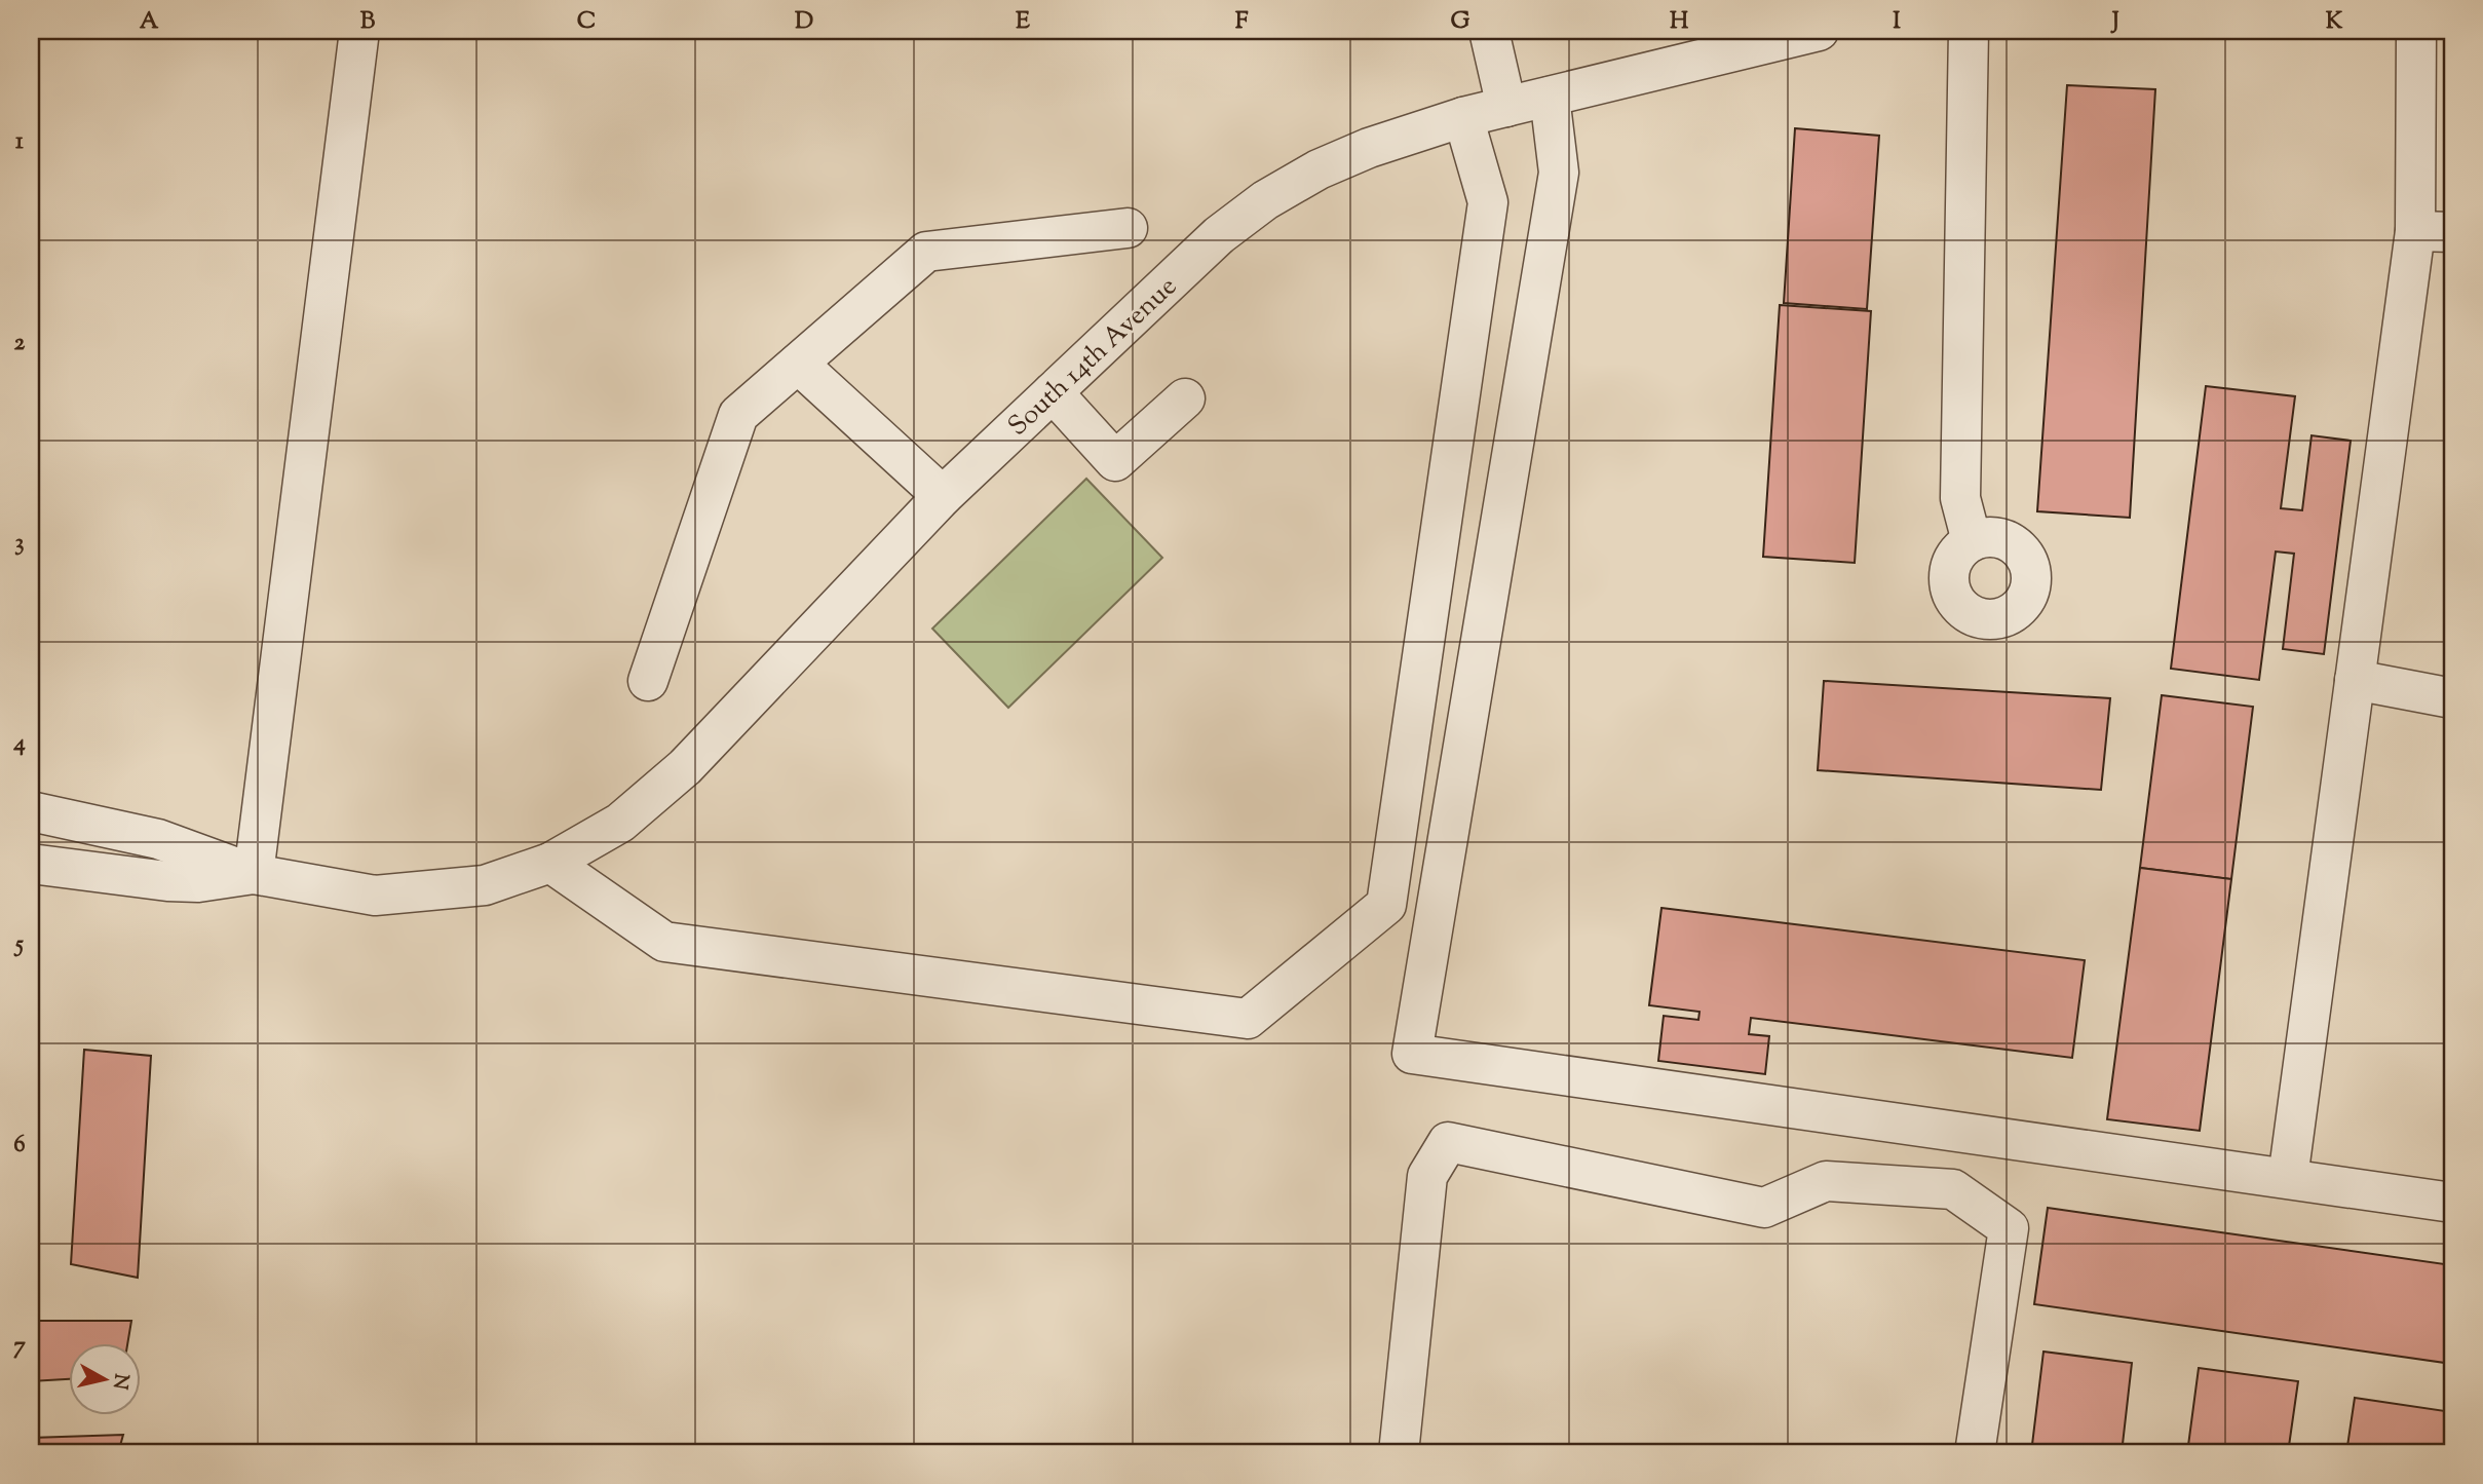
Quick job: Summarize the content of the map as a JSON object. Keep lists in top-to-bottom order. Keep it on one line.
{"streets":{"street":["South 14th Avenue"]},"north":"right","grid":{"columns":["A","B","C","D","E","F","G","H","I","J","K"],"rows":["1","2","3","4","5","6","7"]}}
